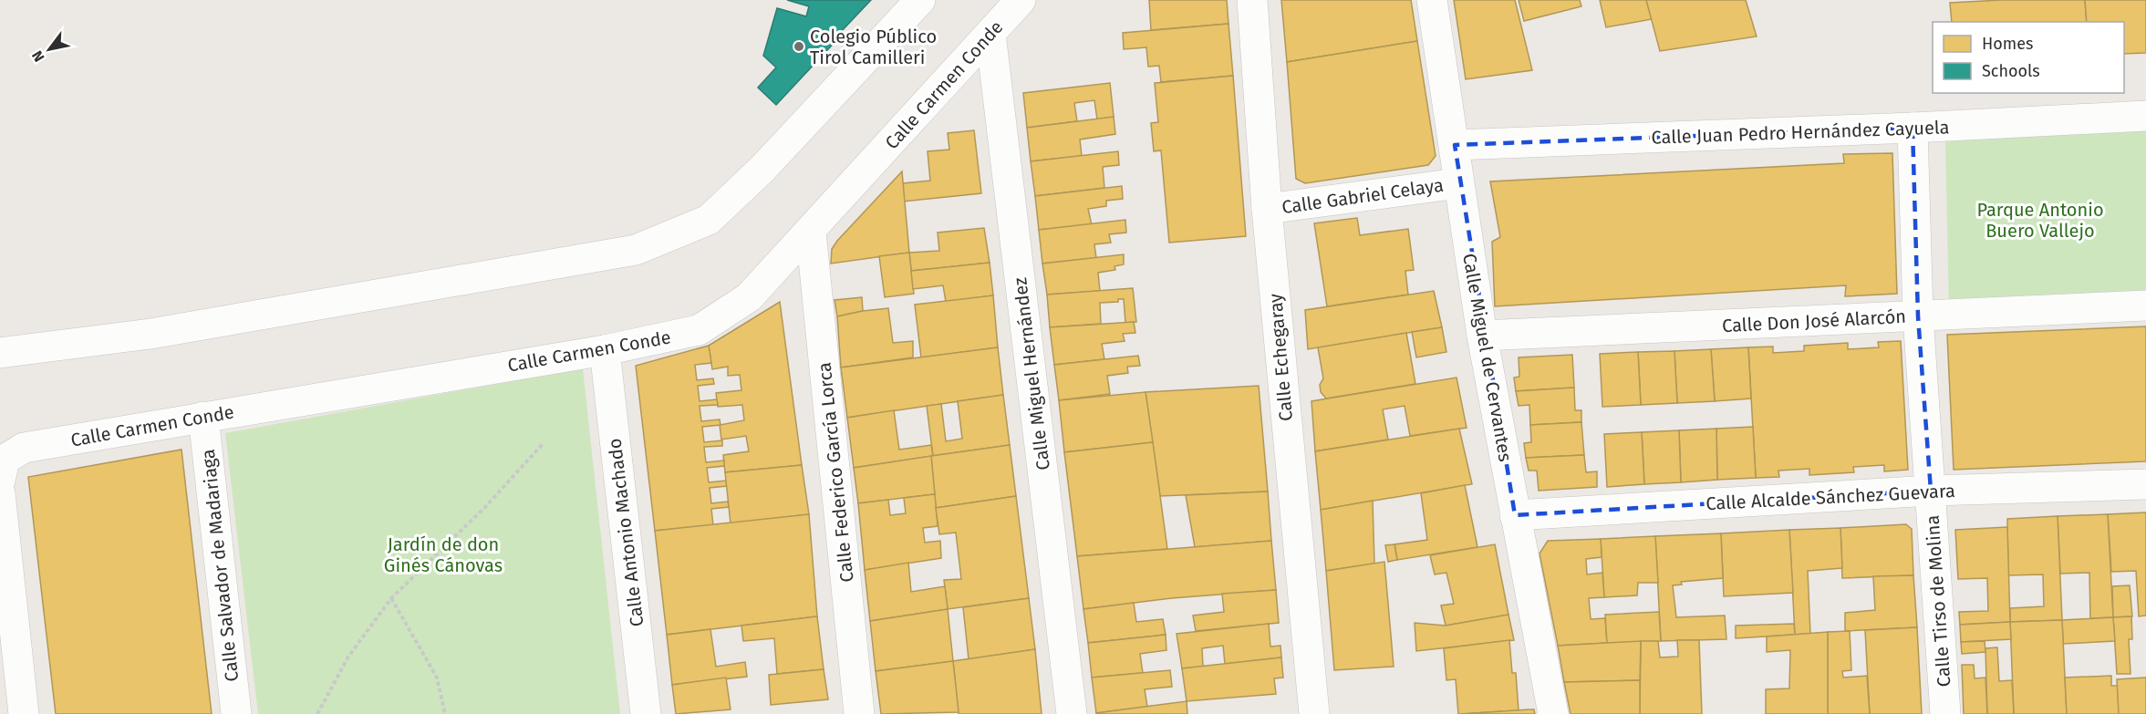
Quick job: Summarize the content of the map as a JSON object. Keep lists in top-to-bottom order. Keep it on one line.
{"streets":{"street":["Calle Carmen Conde","Calle Juan Pedro Hernández Cayuela","Calle Gabriel Celaya","Calle Don José Alarcón","Calle Echegaray","Calle Miguel de Cervantes","Calle Miguel Hernández","Calle Federico García Lorca","Calle Alcalde Sánchez Guevara","Calle Antonio Machado","Calle Salvador de Madariaga","Calle Tirso de Molina"]},"crossings":[["Calle Carmen Conde","Calle Miguel Hernández"],["Calle Carmen Conde","Calle Federico García Lorca"],["Calle Carmen Conde","Calle Antonio Machado"],["Calle Carmen Conde","Calle Salvador de Madariaga"],["Calle Juan Pedro Hernández Cayuela","Calle Miguel de Cervantes"],["Calle Juan Pedro Hernández Cayuela","Calle Tirso de Molina"],["Calle Gabriel Celaya","Calle Echegaray"],["Calle Gabriel Celaya","Calle Miguel de Cervantes"],["Calle Don José Alarcón","Calle Miguel de Cervantes"],["Calle Don José Alarcón","Calle Tirso de Molina"],["Calle Miguel de Cervantes","Calle Alcalde Sánchez Guevara"],["Calle Alcalde Sánchez Guevara","Calle Tirso de Molina"]],"parks":["Parque Antonio Buero Vallejo","Jardín de don Ginés Cánovas"],"places":["Colegio Público Tirol Camilleri"],"legend":["Homes","Schools"],"north":"bottom left"}
